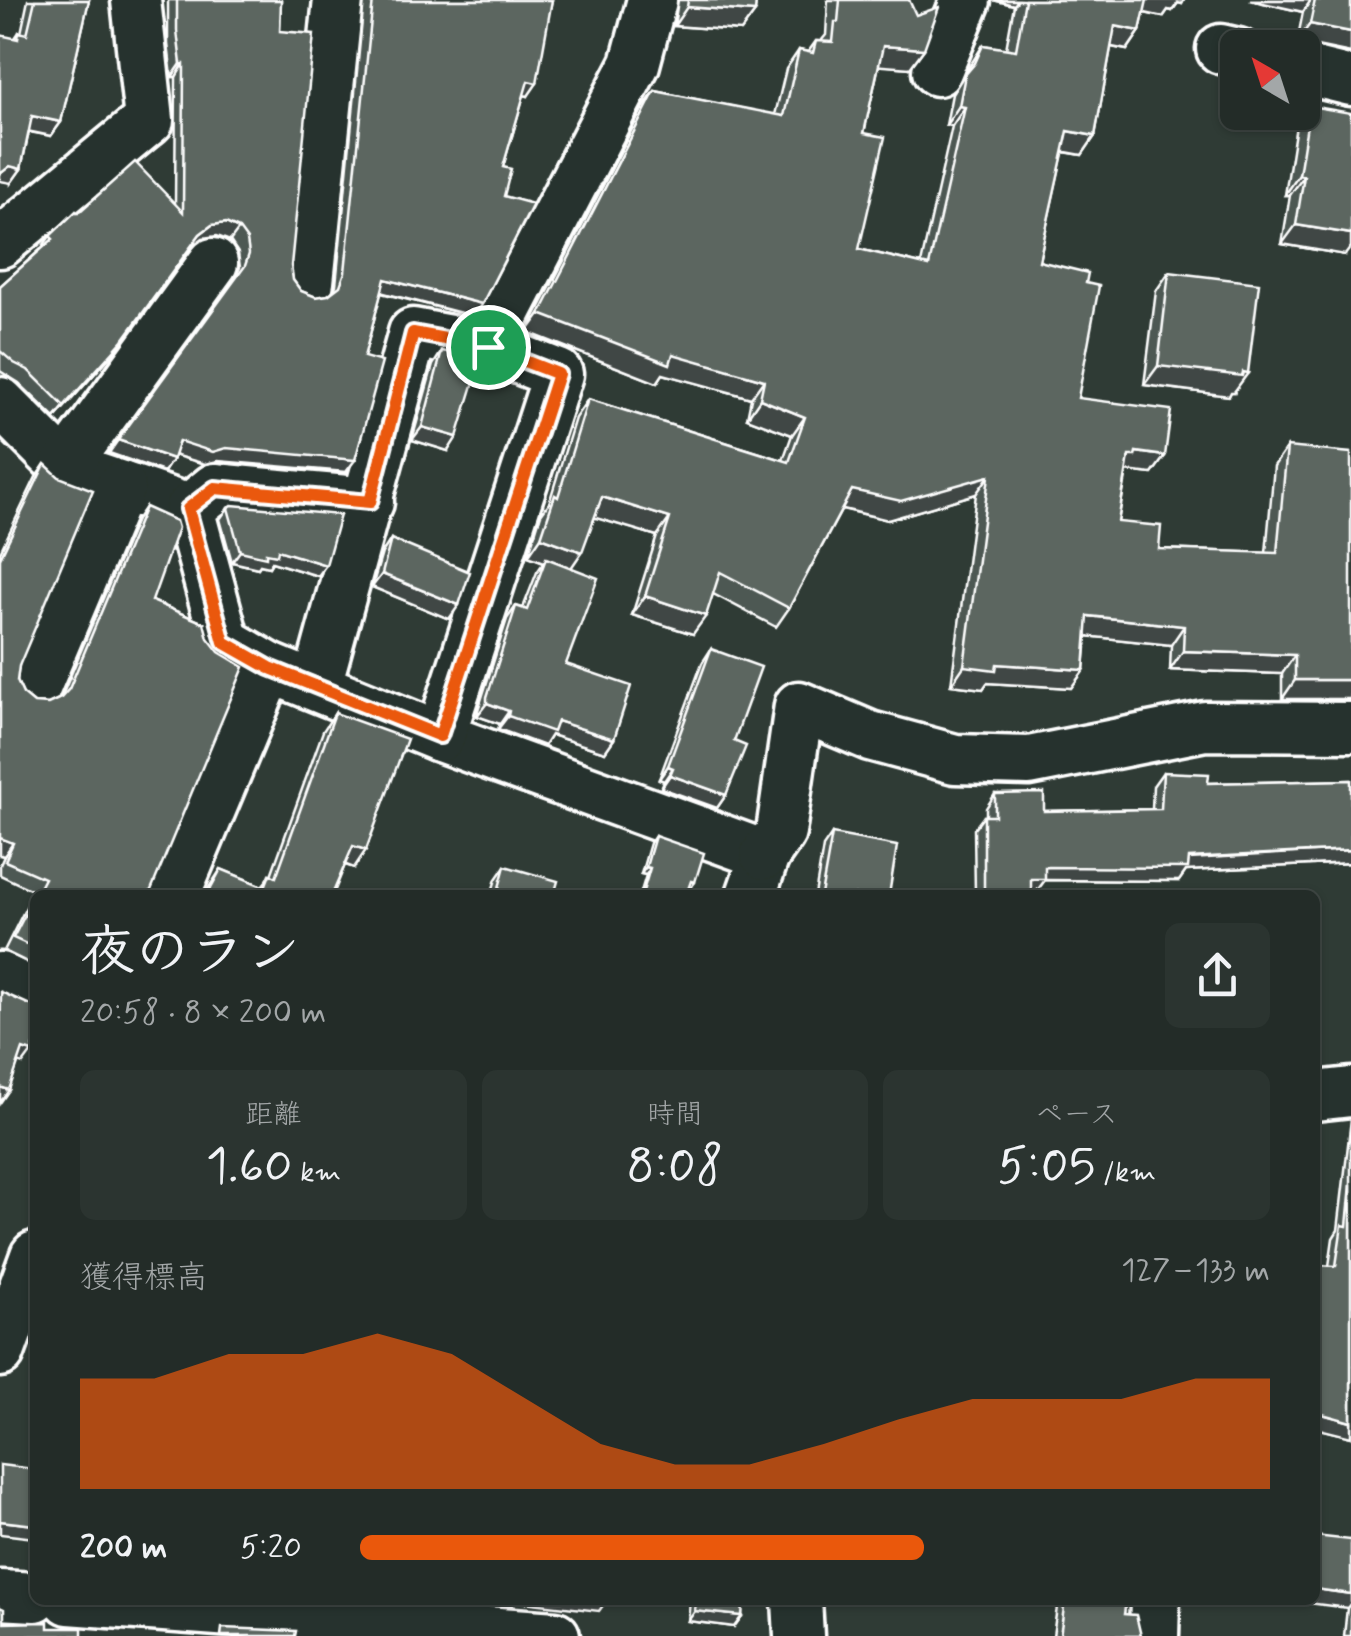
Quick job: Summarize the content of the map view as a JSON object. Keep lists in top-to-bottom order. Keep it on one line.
{"north":"top left","page":{"heading":["夜のラン","20:58 · 8 × 200 m"],"stats":[["距離","1.60 km"],["時間","8:08"],["ペース","5:05 /km"]],"chart":["獲得標高","127–133 m"],"list":[{"name":"200 m","note":"5:20"}]}}
